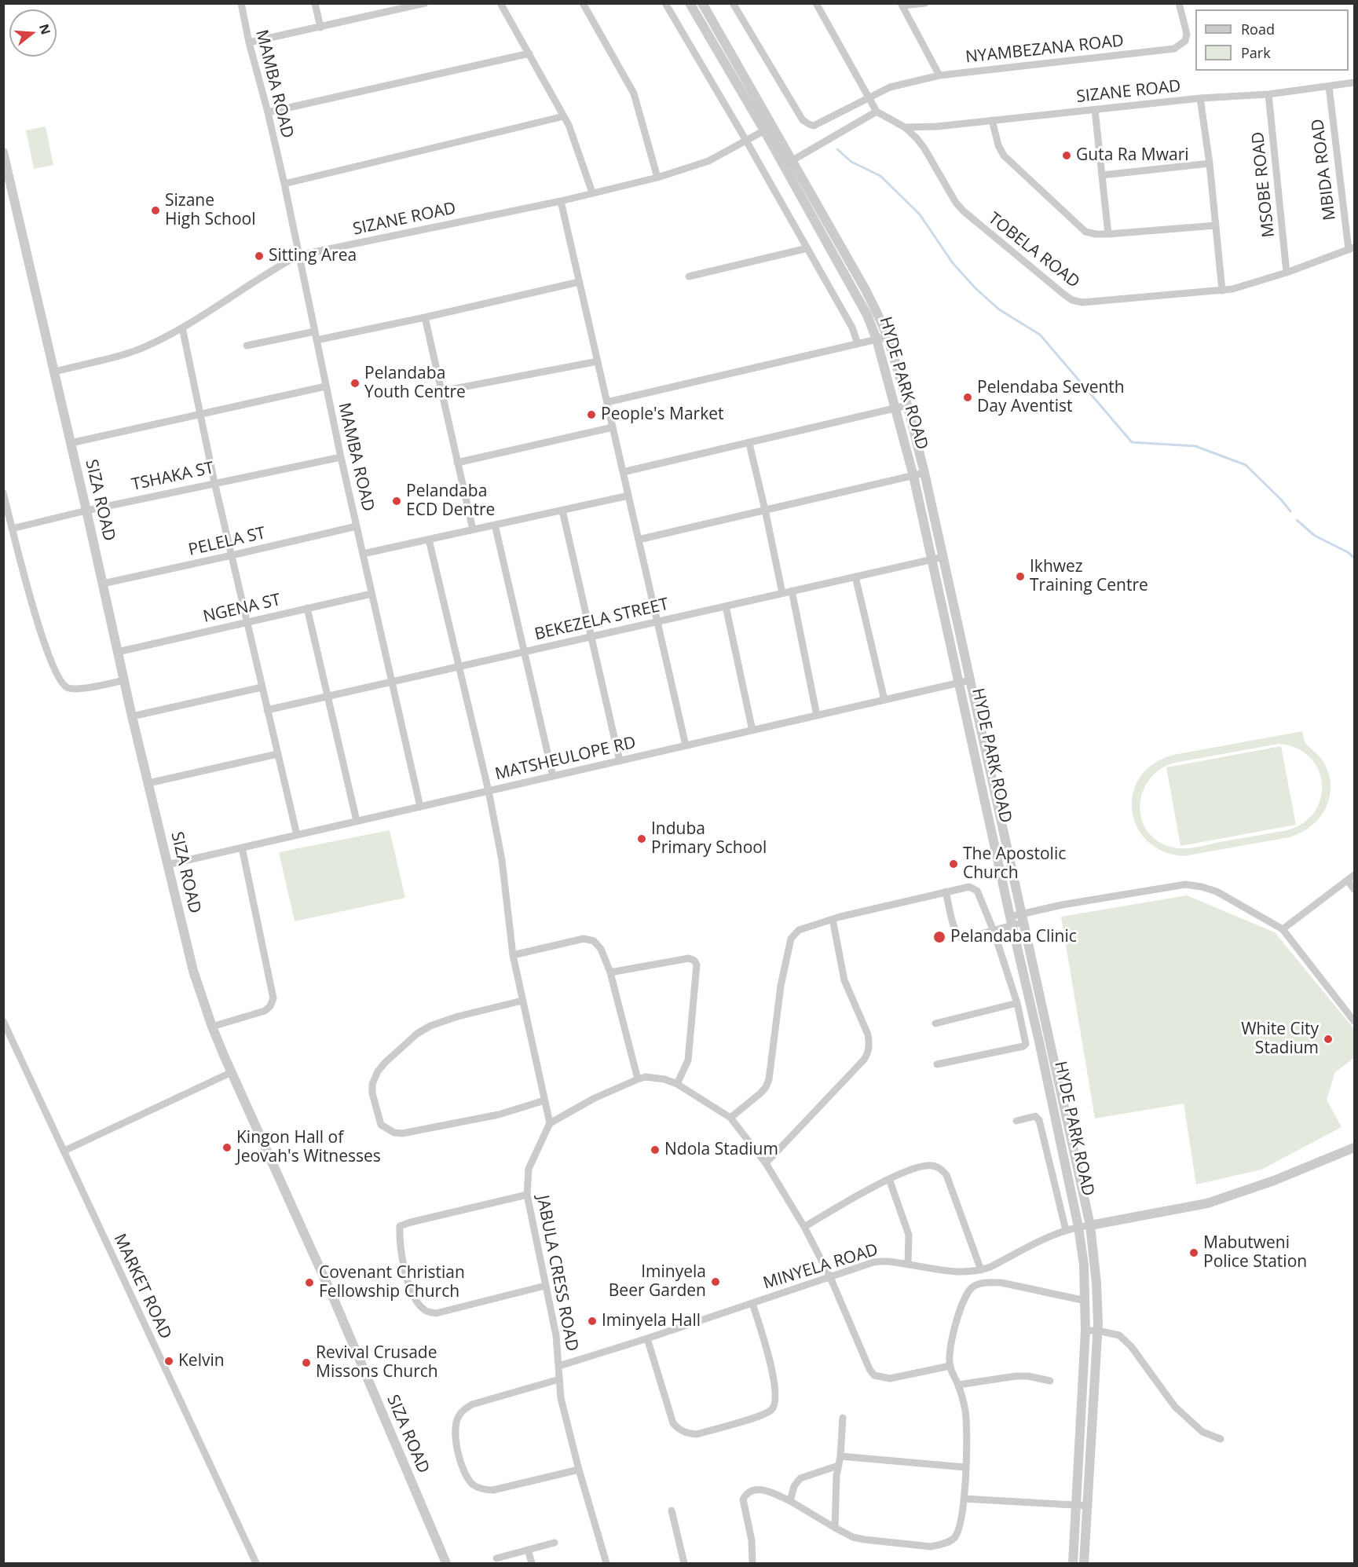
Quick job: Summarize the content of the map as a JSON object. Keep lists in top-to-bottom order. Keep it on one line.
{"streets":{"street":["NYAMBEZANA ROAD","MAMBA ROAD","SIZANE ROAD","MBIDA ROAD","MSOBE ROAD","TOBELA ROAD","HYDE PARK ROAD","TSHAKA ST","SIZA ROAD","PELELA ST","NGENA ST","BEKEZELA STREET","MATSHEULOPE RD","MINYELA ROAD","JABULA CRESS ROAD","MARKET ROAD"]},"crossings":[["MAMBA ROAD","SIZANE ROAD"],["MAMBA ROAD","TSHAKA ST"],["MAMBA ROAD","PELELA ST"],["MAMBA ROAD","NGENA ST"],["MAMBA ROAD","BEKEZELA STREET"],["MAMBA ROAD","MATSHEULOPE RD"],["SIZANE ROAD","MBIDA ROAD"],["SIZANE ROAD","MSOBE ROAD"],["SIZANE ROAD","TOBELA ROAD"],["SIZANE ROAD","HYDE PARK ROAD"],["SIZANE ROAD","SIZA ROAD"],["MBIDA ROAD","TOBELA ROAD"],["MSOBE ROAD","TOBELA ROAD"],["HYDE PARK ROAD","BEKEZELA STREET"],["HYDE PARK ROAD","MATSHEULOPE RD"],["HYDE PARK ROAD","MINYELA ROAD"],["TSHAKA ST","SIZA ROAD"],["SIZA ROAD","PELELA ST"],["SIZA ROAD","NGENA ST"],["SIZA ROAD","MATSHEULOPE RD"],["MINYELA ROAD","JABULA CRESS ROAD"]],"places":["Guta Ra Mwari","Sizane High School","Sitting Area","Pelandaba Youth Centre","Pelendaba Seventh Day Aventist","People's Market","Pelandaba ECD Dentre","Ikhwez Training Centre","Induba Primary School","The Apostolic Church","Pelandaba Clinic","White City Stadium","Kingon Hall of Jeovah's Witnesses","Ndola Stadium","Mabutweni Police Station","Iminyela Beer Garden","Covenant Christian Fellowship Church","Iminyela Hall","Kelvin","Revival Crusade Missons Church"],"legend":["Road","Park"],"north":"right"}
